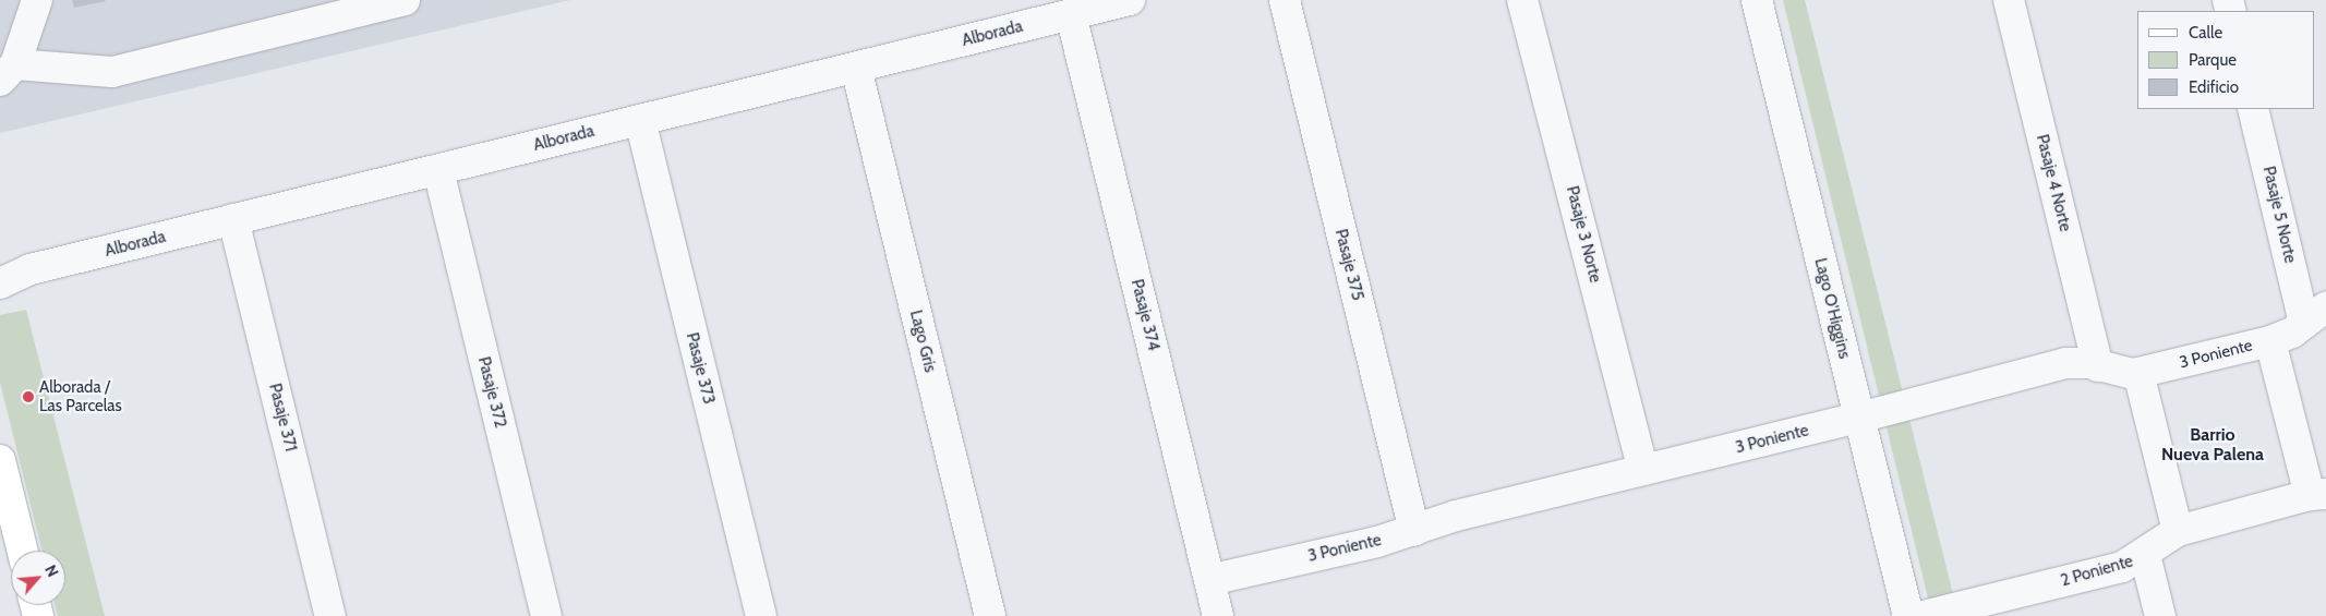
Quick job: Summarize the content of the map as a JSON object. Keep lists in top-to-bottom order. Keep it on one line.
{"streets":{"street":["Alborada","Pasaje 4 Norte","Pasaje 5 Norte","Pasaje 3 Norte","Pasaje 375","Lago O'Higgins","Pasaje 374","Lago Gris","3 Poniente","Pasaje 373","Pasaje 372","Pasaje 371","2 Poniente"]},"crossings":[["Alborada","Pasaje 374"],["Alborada","Lago Gris"],["Alborada","Pasaje 373"],["Alborada","Pasaje 372"],["Alborada","Pasaje 371"],["Pasaje 4 Norte","3 Poniente"],["Pasaje 5 Norte","3 Poniente"],["Pasaje 3 Norte","3 Poniente"],["Pasaje 375","3 Poniente"],["Lago O'Higgins","3 Poniente"],["Pasaje 374","3 Poniente"]],"districts":["Barrio Nueva Palena"],"places":["Alborada / Las Parcelas"],"legend":["Calle","Parque","Edificio"],"north":"top right"}
